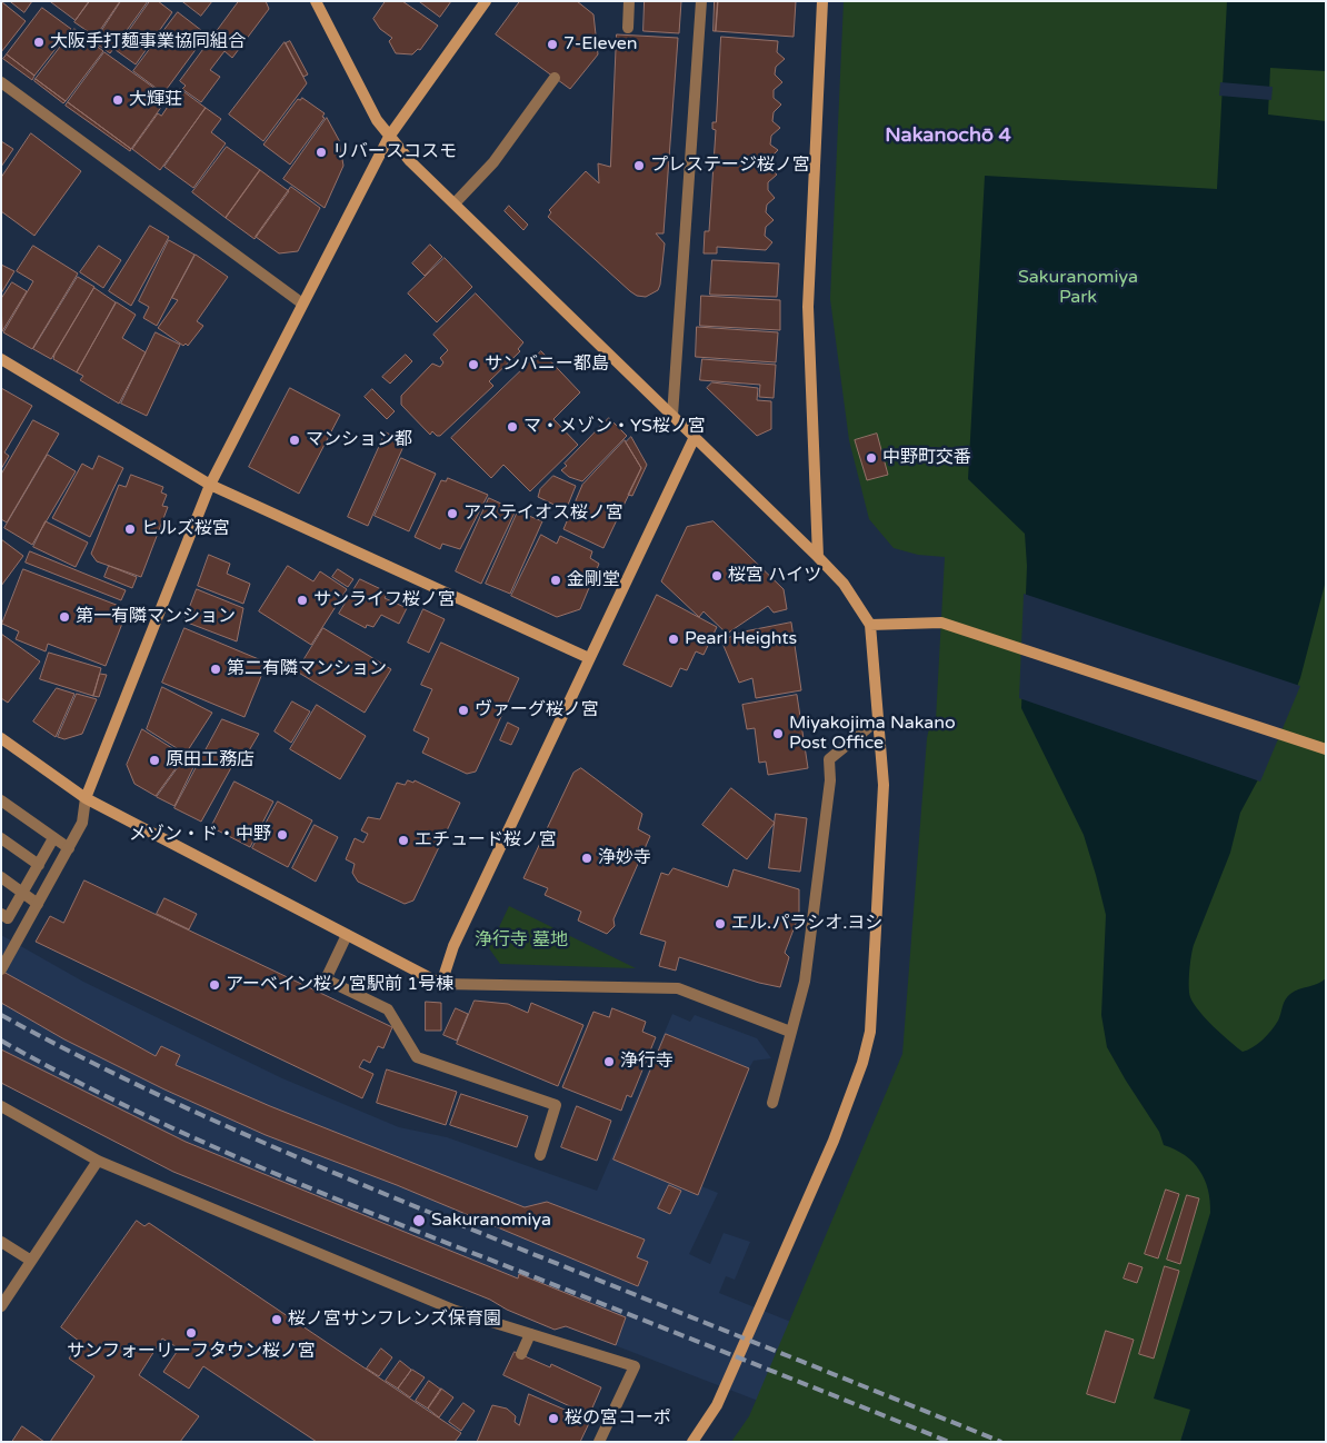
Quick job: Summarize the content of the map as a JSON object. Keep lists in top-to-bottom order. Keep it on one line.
{"districts":["Nakanochō 4"],"parks":["Sakuranomiya Park","浄行寺 墓地"],"places":["大阪手打麺事業協同組合","7-Eleven","大輝荘","リバースコスモ","プレステージ桜ノ宮","サンバニー都島","マ・メゾン・YS桜ノ宮","マンション都","中野町交番","アステイオス桜ノ宮","ヒルズ桜宮","桜宮 ハイツ","金剛堂","サンライフ桜ノ宮","第一有隣マンション","Pearl Heights","第二有隣マンション","ヴァーグ桜ノ宮","Miyakojima Nakano Post Office","原田工務店","メゾン・ド・中野","エチュード桜ノ宮","浄妙寺","エル.パラシオ.ヨシ","アーベイン桜ノ宮駅前 1号棟","浄行寺","Sakuranomiya","桜ノ宮サンフレンズ保育園","サンフォーリーフタウン桜ノ宮","桜の宮コーポ"]}
